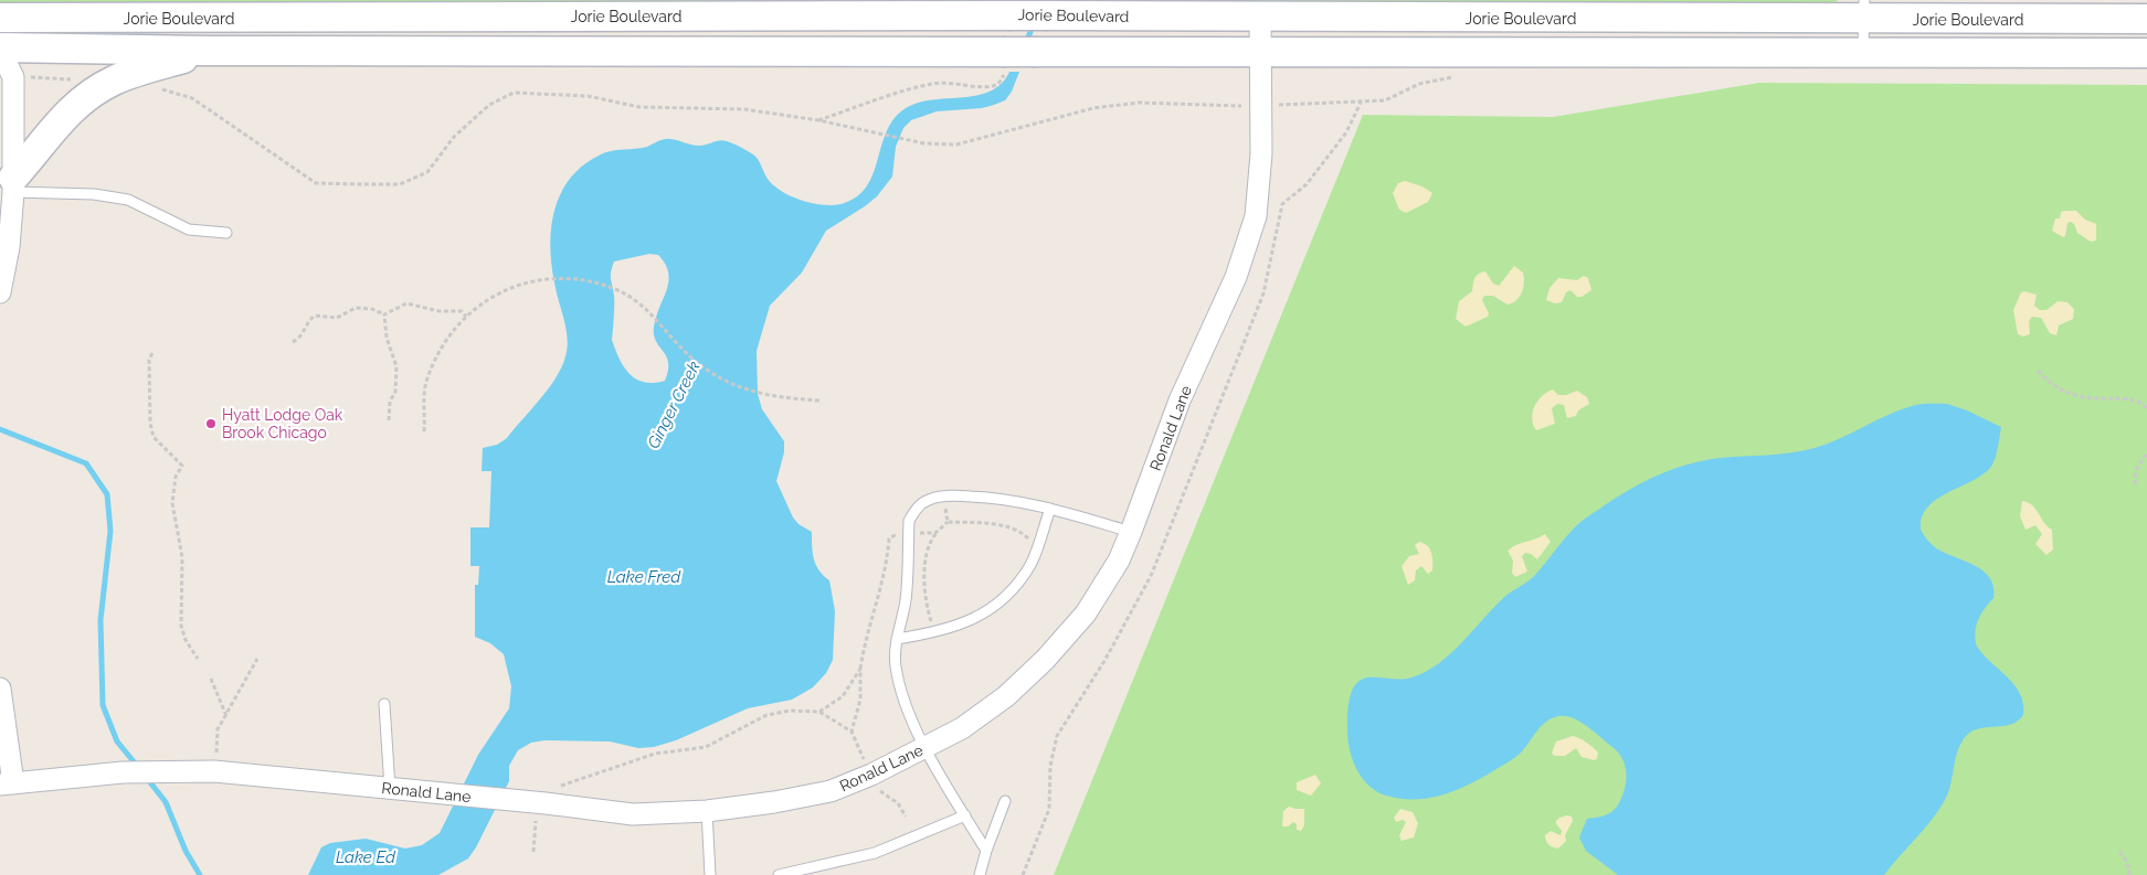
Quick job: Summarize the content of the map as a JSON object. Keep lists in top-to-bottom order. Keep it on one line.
{"streets":{"main road":["Jorie Boulevard"],"street":["Ronald Lane"]},"crossings":[["Jorie Boulevard","Ronald Lane"]],"water":["Ginger Creek","Lake Fred","Lake Ed"],"places":["Hyatt Lodge Oak Brook Chicago"]}
